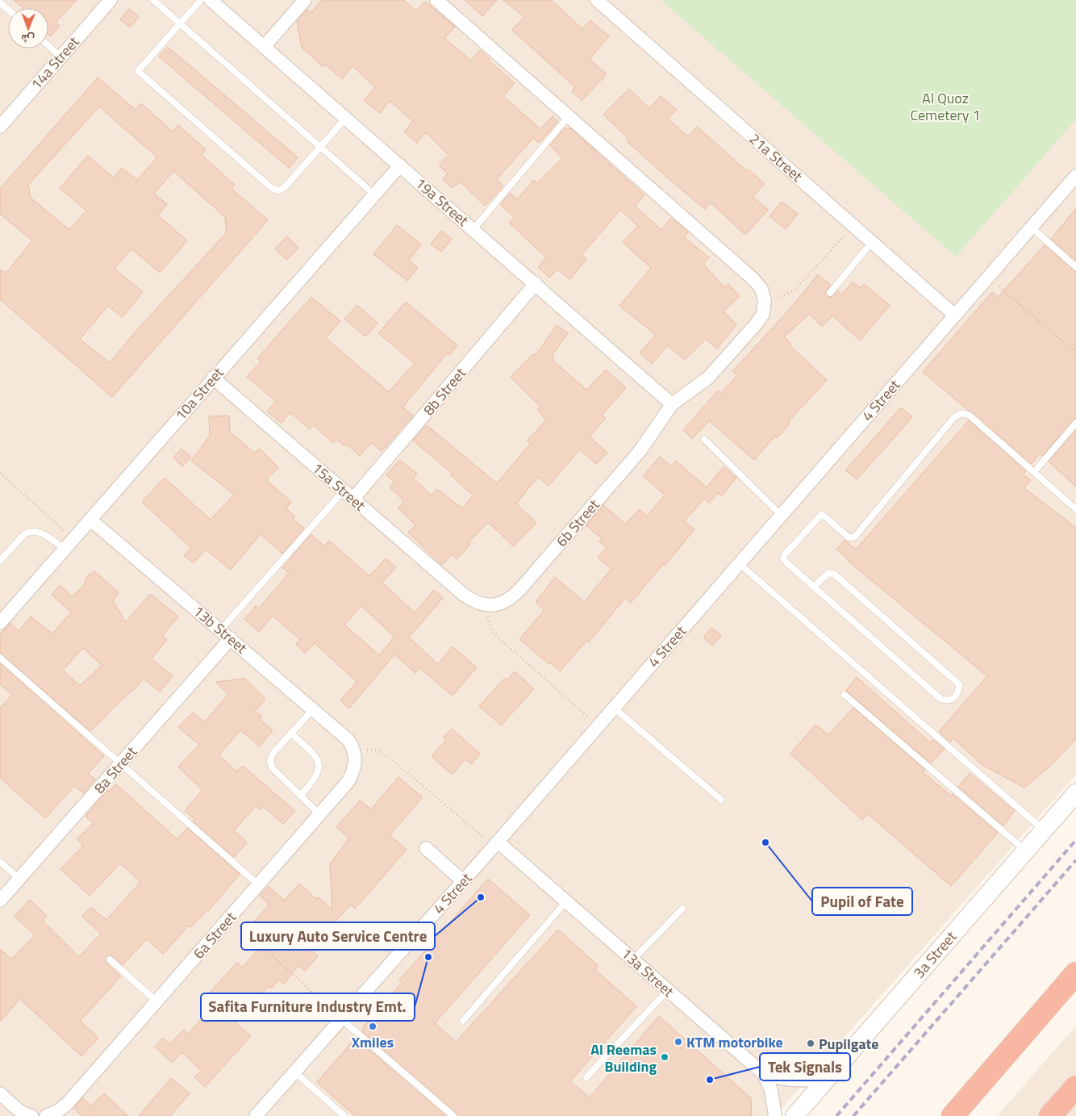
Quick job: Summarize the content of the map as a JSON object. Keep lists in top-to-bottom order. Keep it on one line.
{"streets":{"street":["14a Street","21a Street","19a Street","8b Street","10a Street","4 Street","15a Street","6b Street","13b Street","8a Street","6a Street","3a Street","13a Street"]},"crossings":[["21a Street","4 Street"],["19a Street","8b Street"],["19a Street","10a Street"],["19a Street","6b Street"],["8b Street","15a Street"],["10a Street","15a Street"],["10a Street","13b Street"],["4 Street","13a Street"],["15a Street","6b Street"],["13b Street","8a Street"],["13b Street","6a Street"]],"parks":["Al Quoz Cemetery 1"],"places":["Pupil of Fate","Luxury Auto Service Centre","Safita Furniture Industry Emt.","Xmiles","KTM motorbike","Pupilgate","Al Reemas Building","Tek Signals"],"north":"bottom"}
